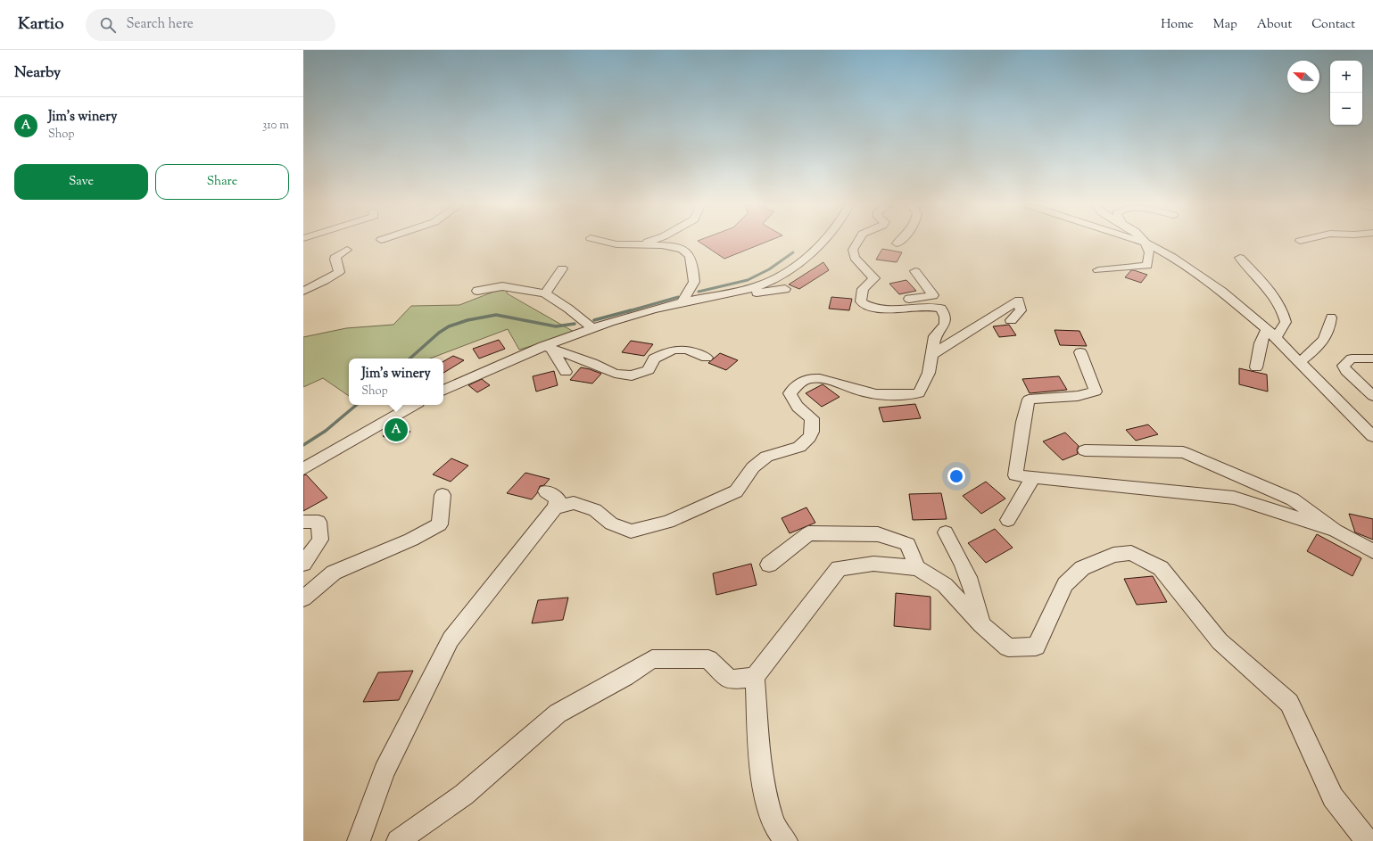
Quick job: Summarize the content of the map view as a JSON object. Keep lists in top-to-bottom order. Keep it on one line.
{"north":"top left","page":{"header":"Kartio","search":"Search here","nav":["Home","Map","About","Contact"],"heading":"Nearby","map_buttons":["+","−"],"list":[{"mark":"A","name":"Jim's winery","note":"Shop","value":"310 m"}],"buttons":["Save","Share"],"popup":["Jim's winery","Shop"],"pins":"A"}}
